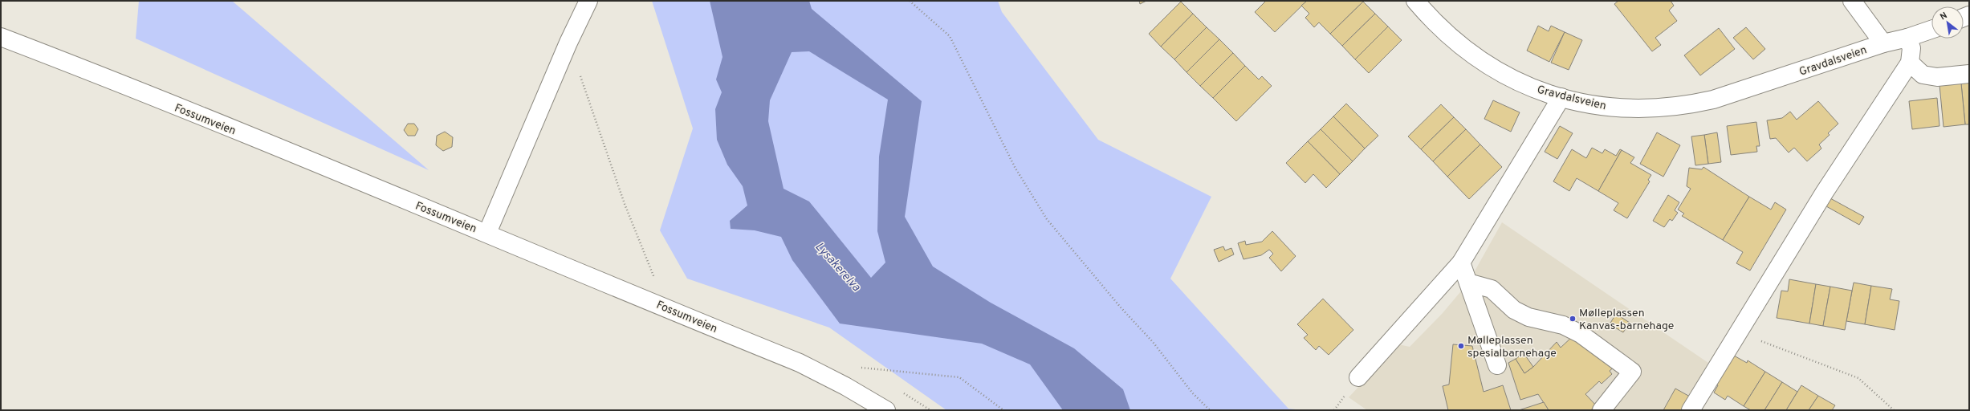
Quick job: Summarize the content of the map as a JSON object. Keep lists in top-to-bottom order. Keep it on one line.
{"streets":{"street":["Gravdalsveien","Fossumveien"]},"water":["Lysakerelva"],"places":["Mølleplassen Kanvas-barnehage","Mølleplassen spesialbarnehage"],"north":"top left"}
